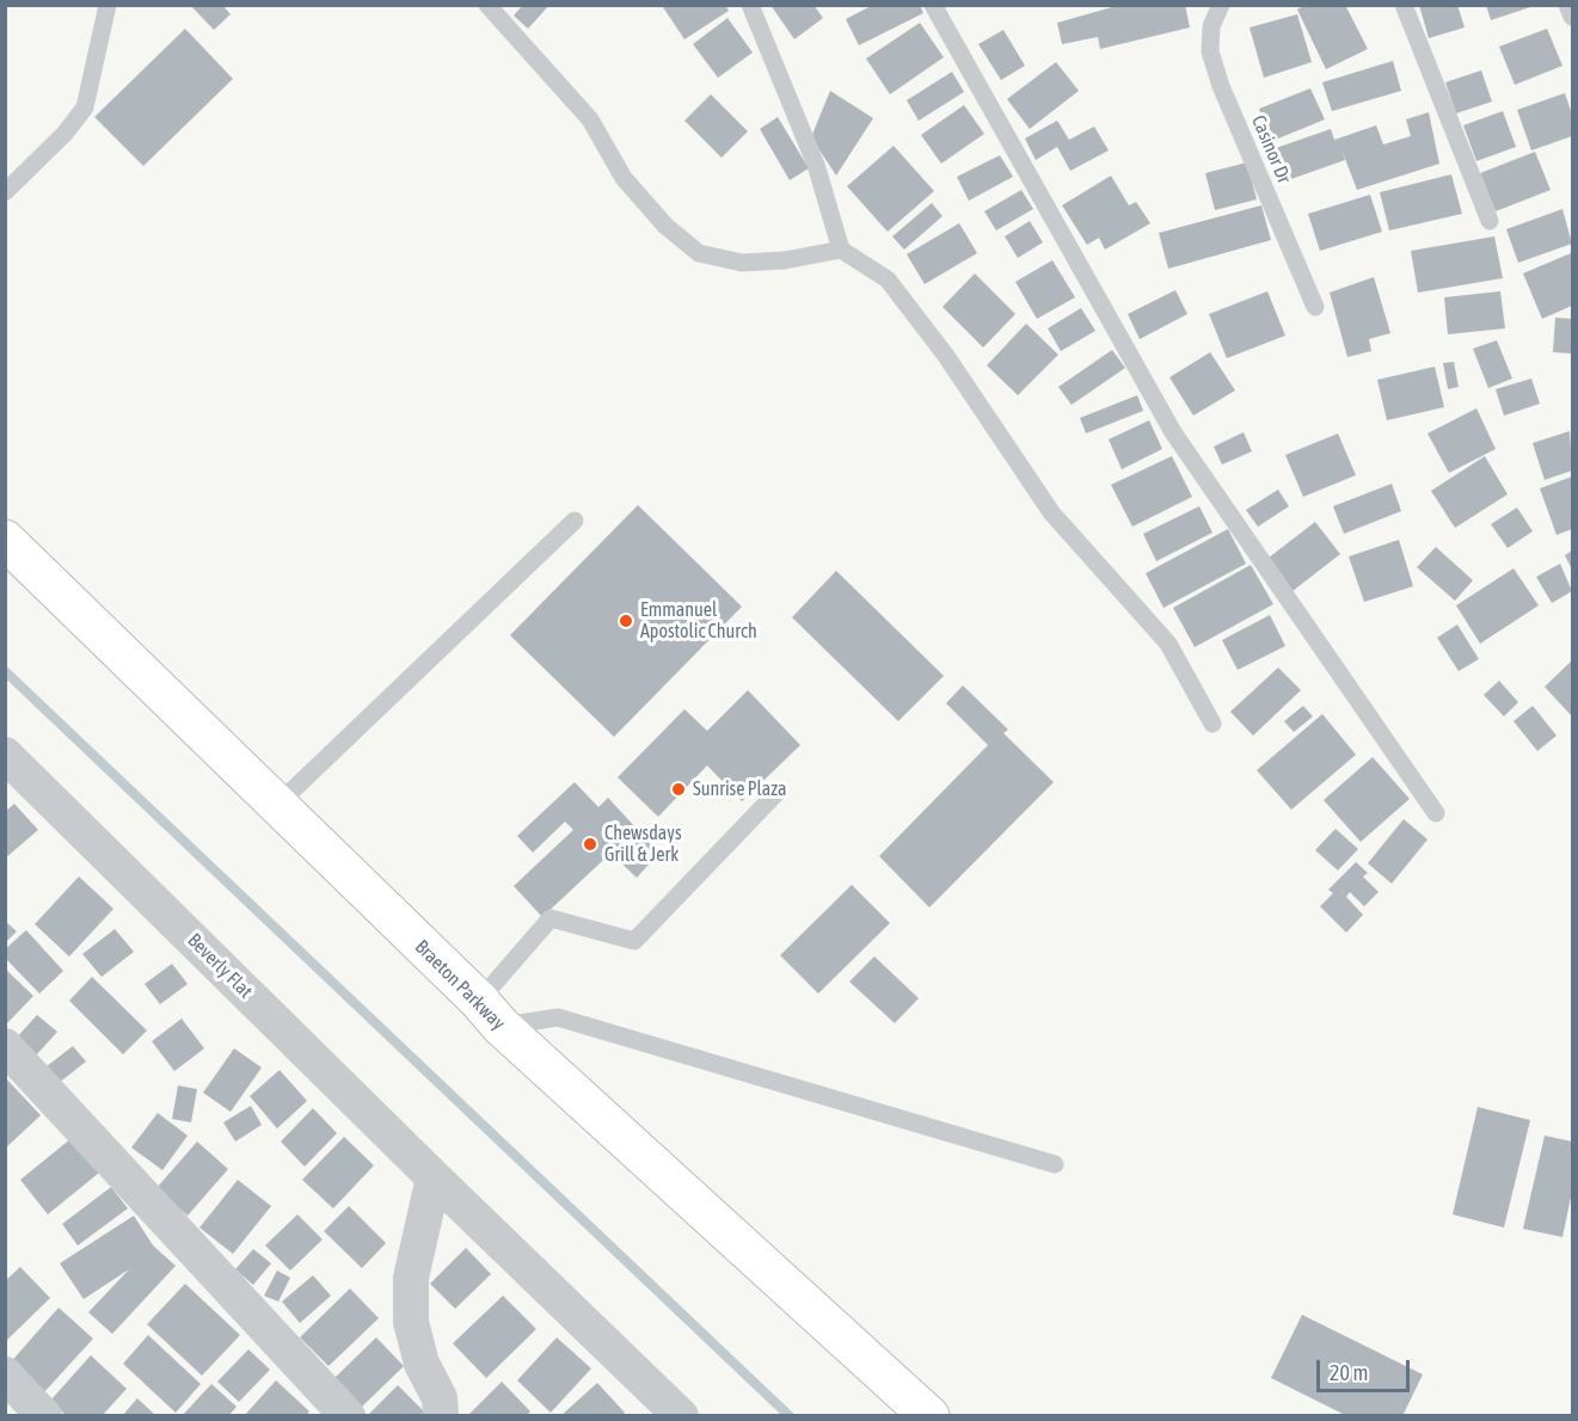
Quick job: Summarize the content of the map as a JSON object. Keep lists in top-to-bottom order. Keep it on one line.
{"streets":{"main road":["Braeton Parkway"],"street":["Beverly Flat"],"lane":["Casinor Dr"]},"places":["Emmanuel Apostolic Church","Sunrise Plaza","Chewsdays Grill & Jerk"],"scale_bar":"20 m"}
